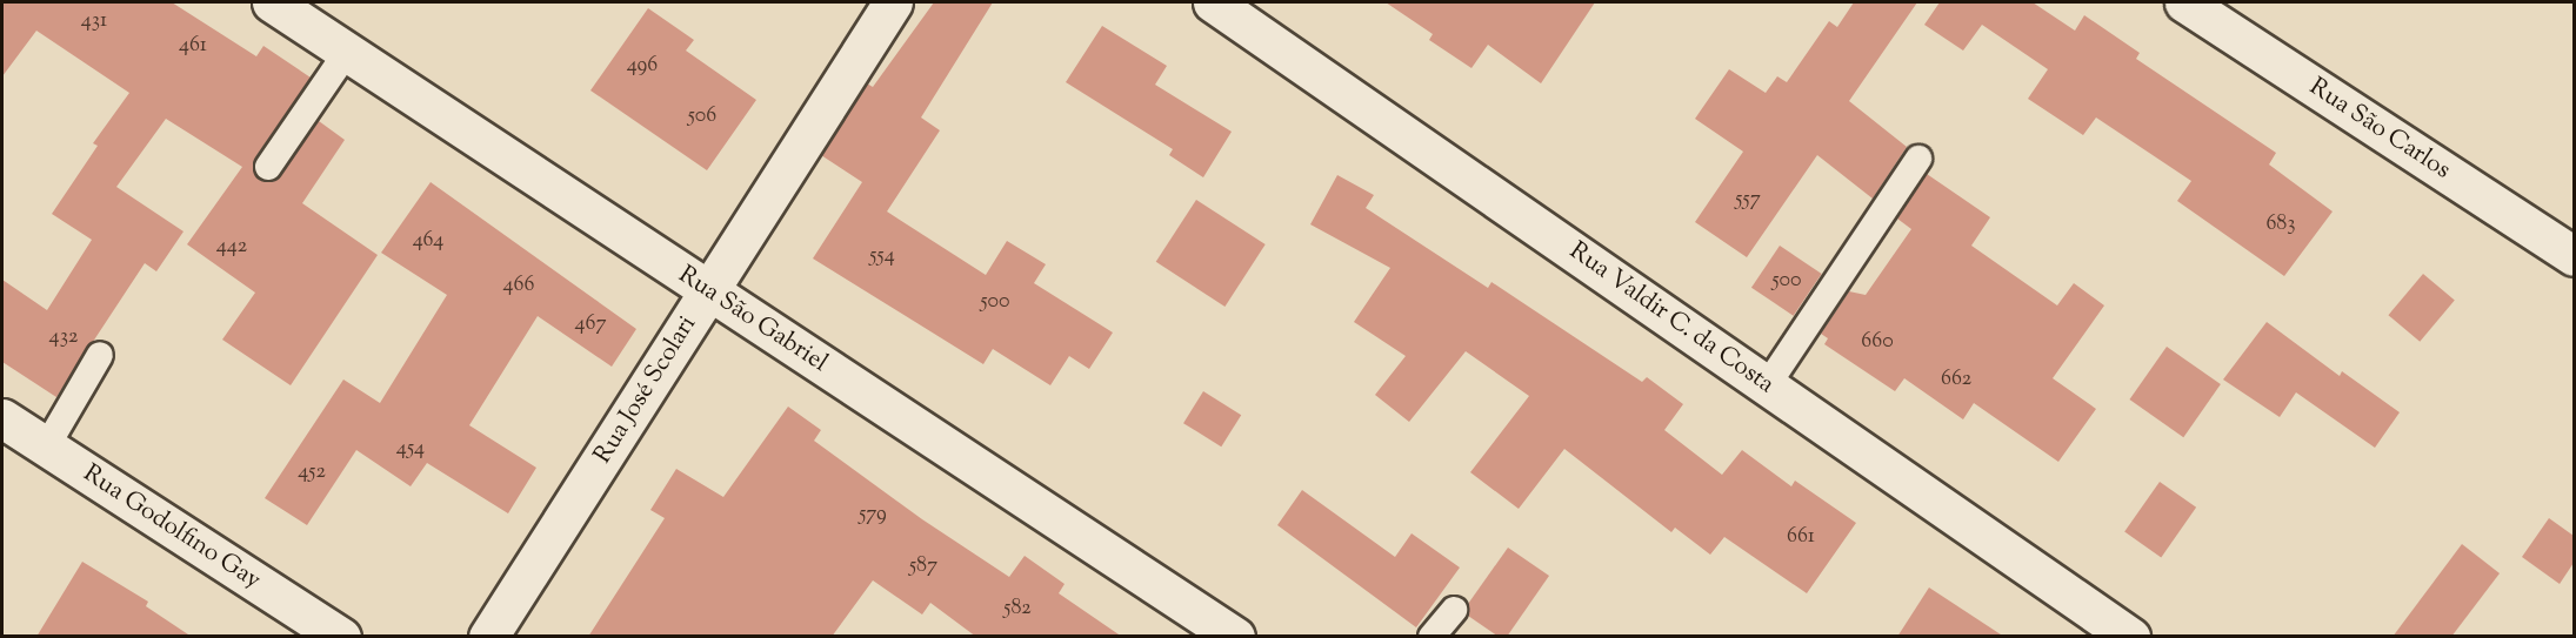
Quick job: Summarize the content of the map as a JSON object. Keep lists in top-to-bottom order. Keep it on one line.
{"streets":{"street":["Rua São Carlos","Rua Valdir C. da Costa","Rua São Gabriel","Rua José Scolari","Rua Godolfino Gay"]},"crossings":[["Rua São Gabriel","Rua José Scolari"]],"house_numbers":["431","461","496","506","557","683","464","442","554","500","466","500","467","432","660","662","454","452","579","661","587","582"]}
